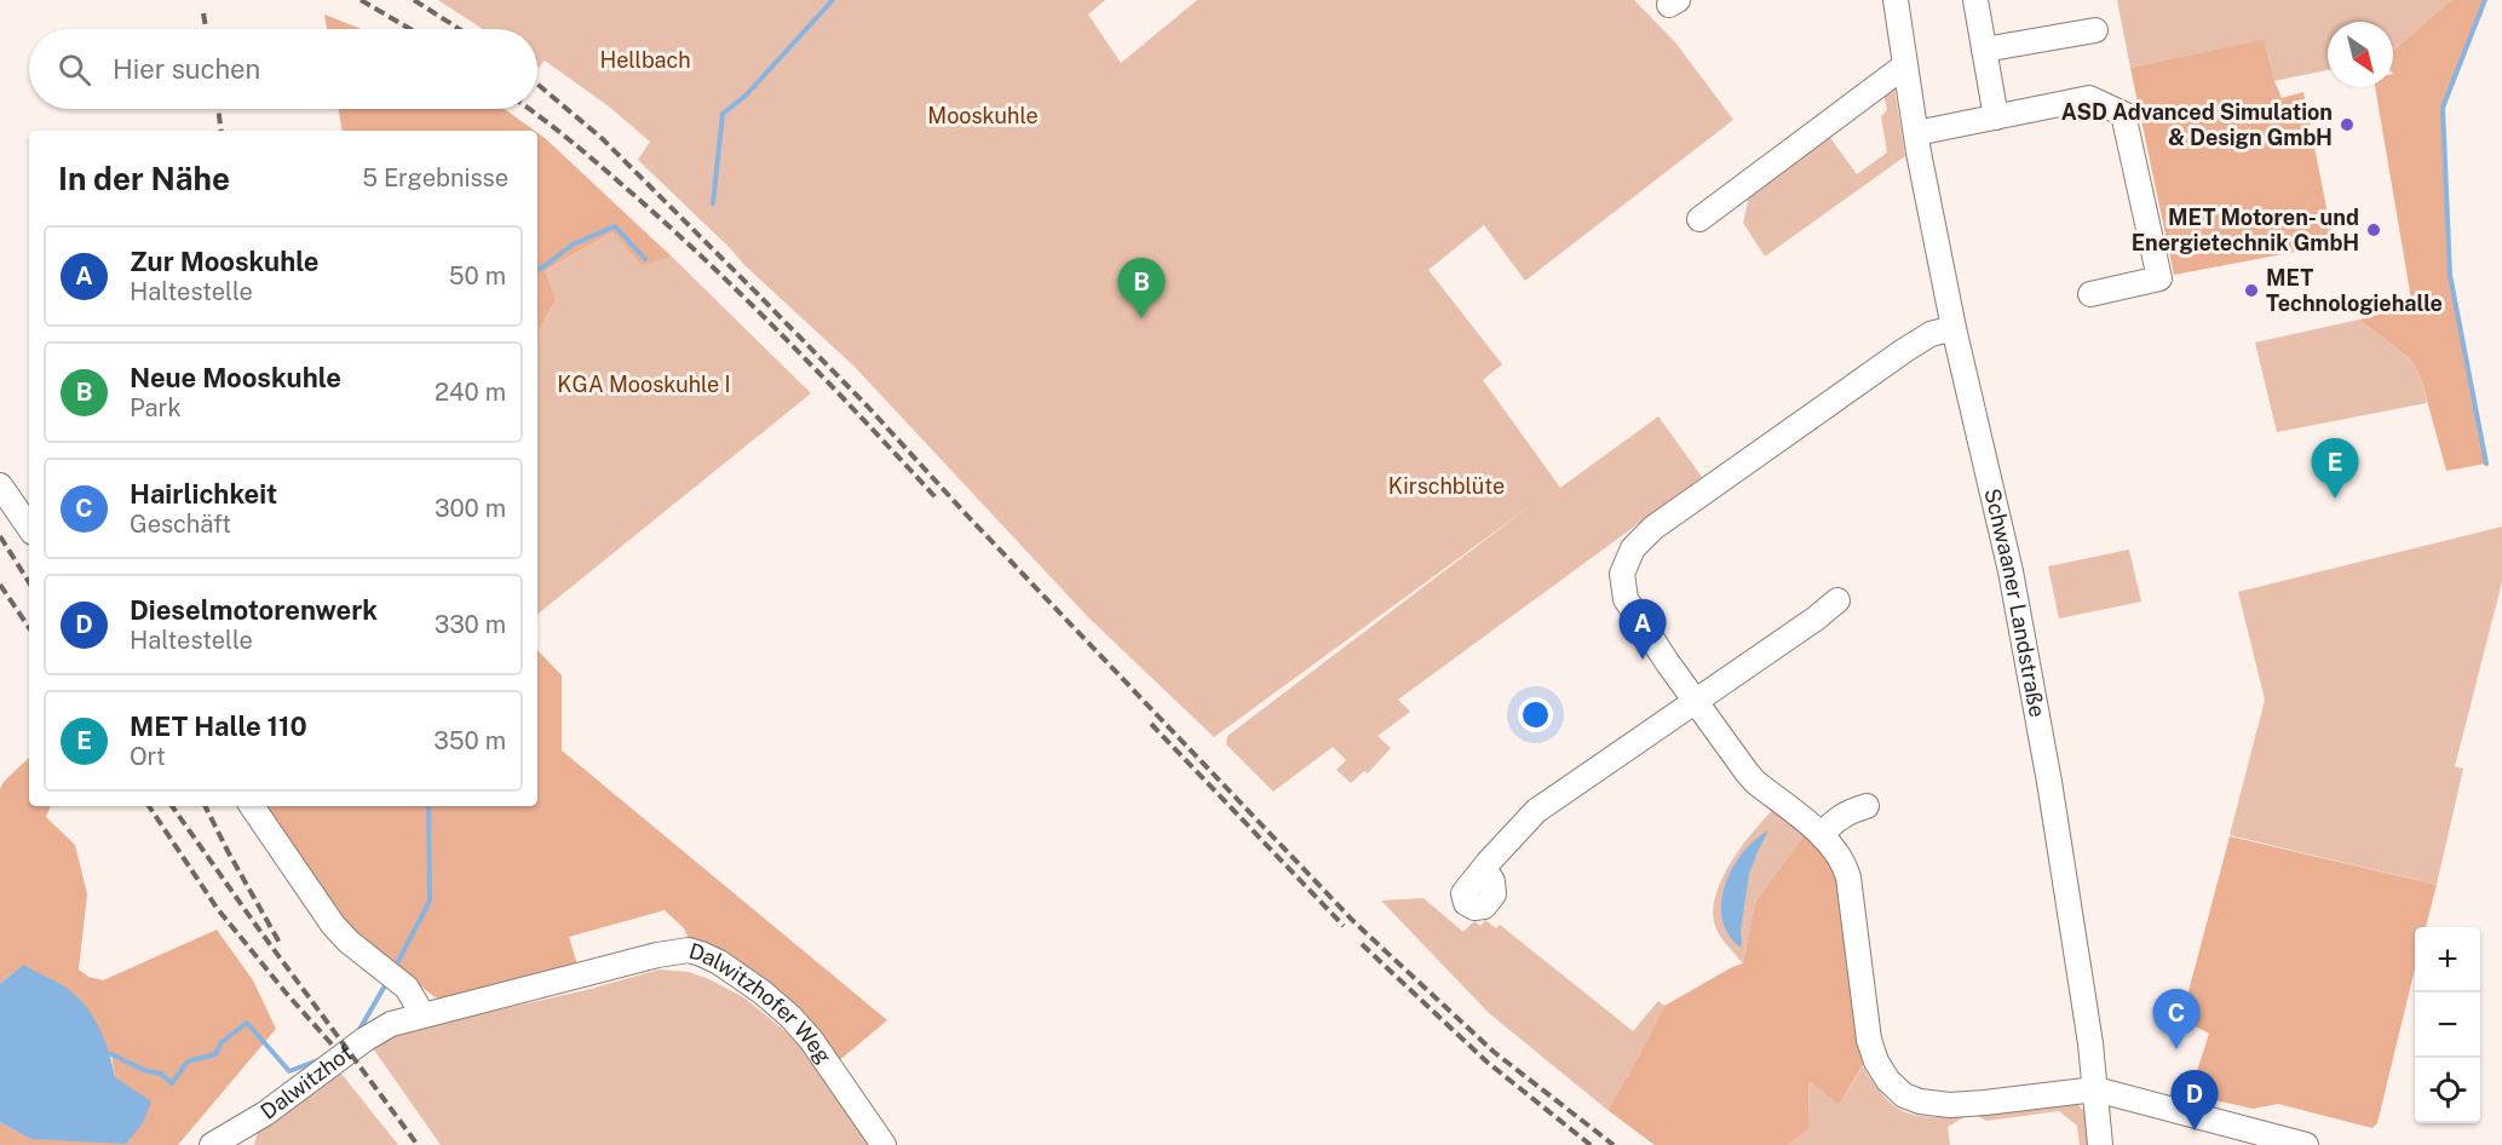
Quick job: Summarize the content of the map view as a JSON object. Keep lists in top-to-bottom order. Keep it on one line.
{"streets":{"street":["Schwaaner Landstraße","Dalwitzhofer Weg","Dalwitzhof"]},"crossings":[["Dalwitzhofer Weg","Dalwitzhof"]],"parks":["Hellbach","Mooskuhle","KGA Mooskuhle I","Kirschblüte"],"places":["ASD Advanced Simulation & Design GmbH","MET Motoren- und Energietechnik GmbH","MET Technologiehalle"],"north":"bottom right","page":{"search":"Hier suchen","heading":["In der Nähe","5 Ergebnisse"],"list":[{"mark":"A","name":"Zur Mooskuhle","note":"Haltestelle","value":"50 m"},{"mark":"B","name":"Neue Mooskuhle","note":"Park","value":"240 m"},{"mark":"C","name":"Hairlichkeit","note":"Geschäft","value":"300 m"},{"mark":"D","name":"Dieselmotorenwerk","note":"Haltestelle","value":"330 m"},{"mark":"E","name":"MET Halle 110","note":"Ort","value":"350 m"}],"pins":["B","E","A","C","D"],"map_buttons":["+","−"]}}
